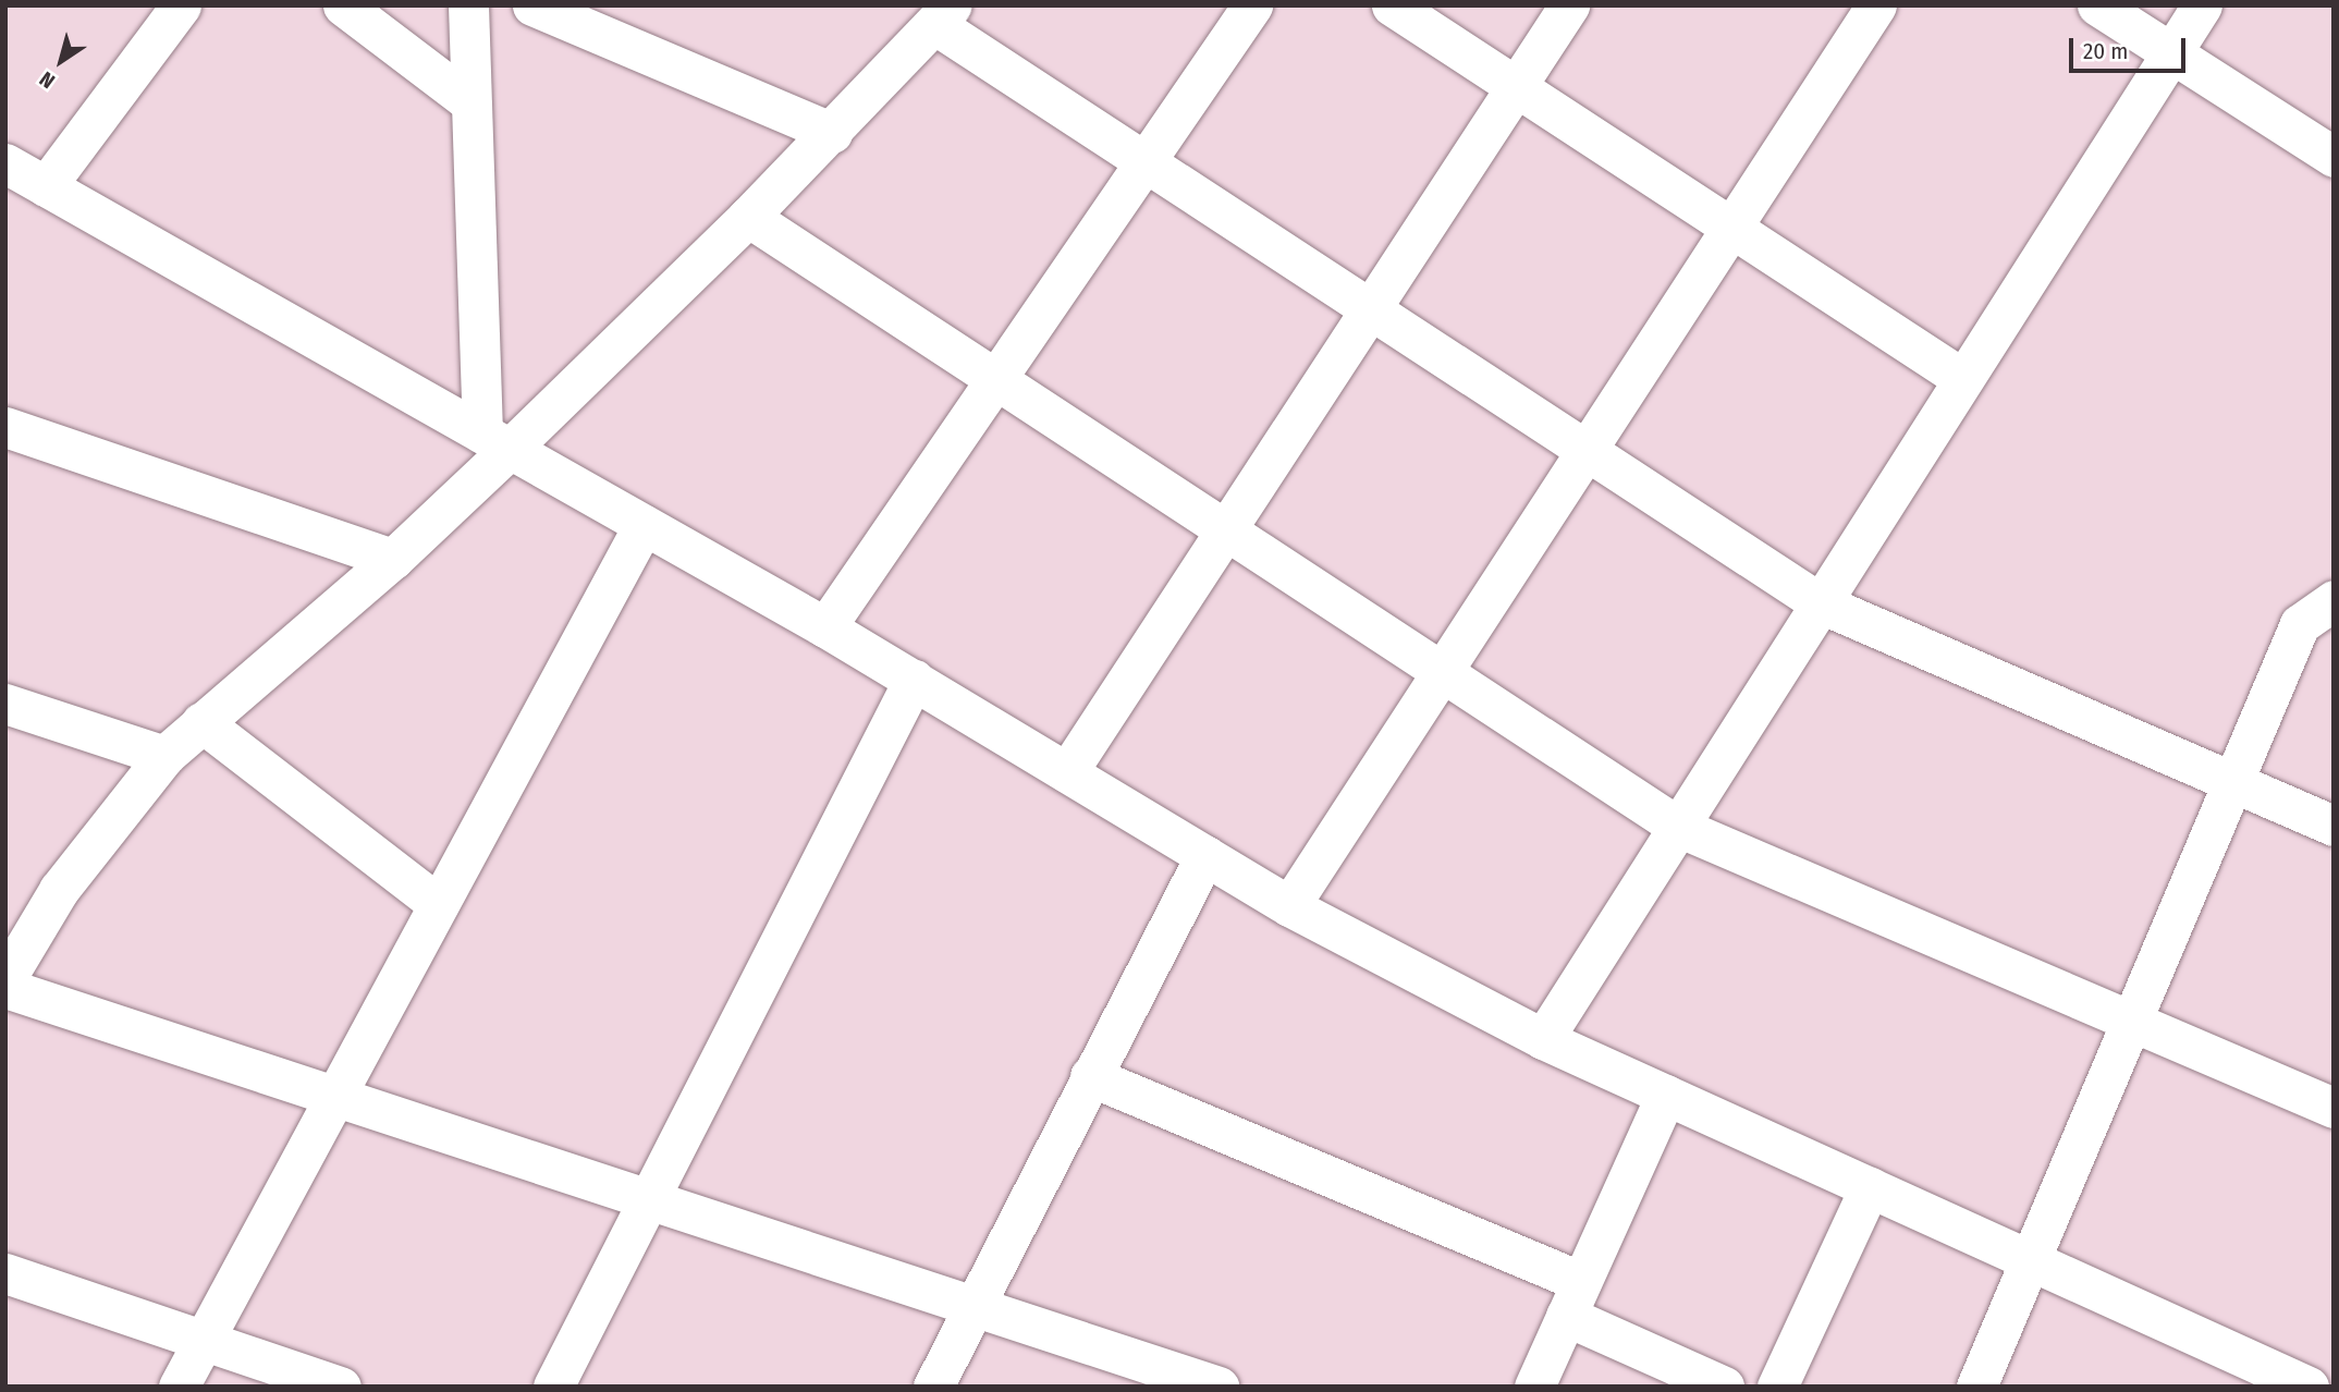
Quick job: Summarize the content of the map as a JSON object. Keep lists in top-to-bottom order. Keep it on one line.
{"scale_bar":"20 m","north":"bottom left"}
